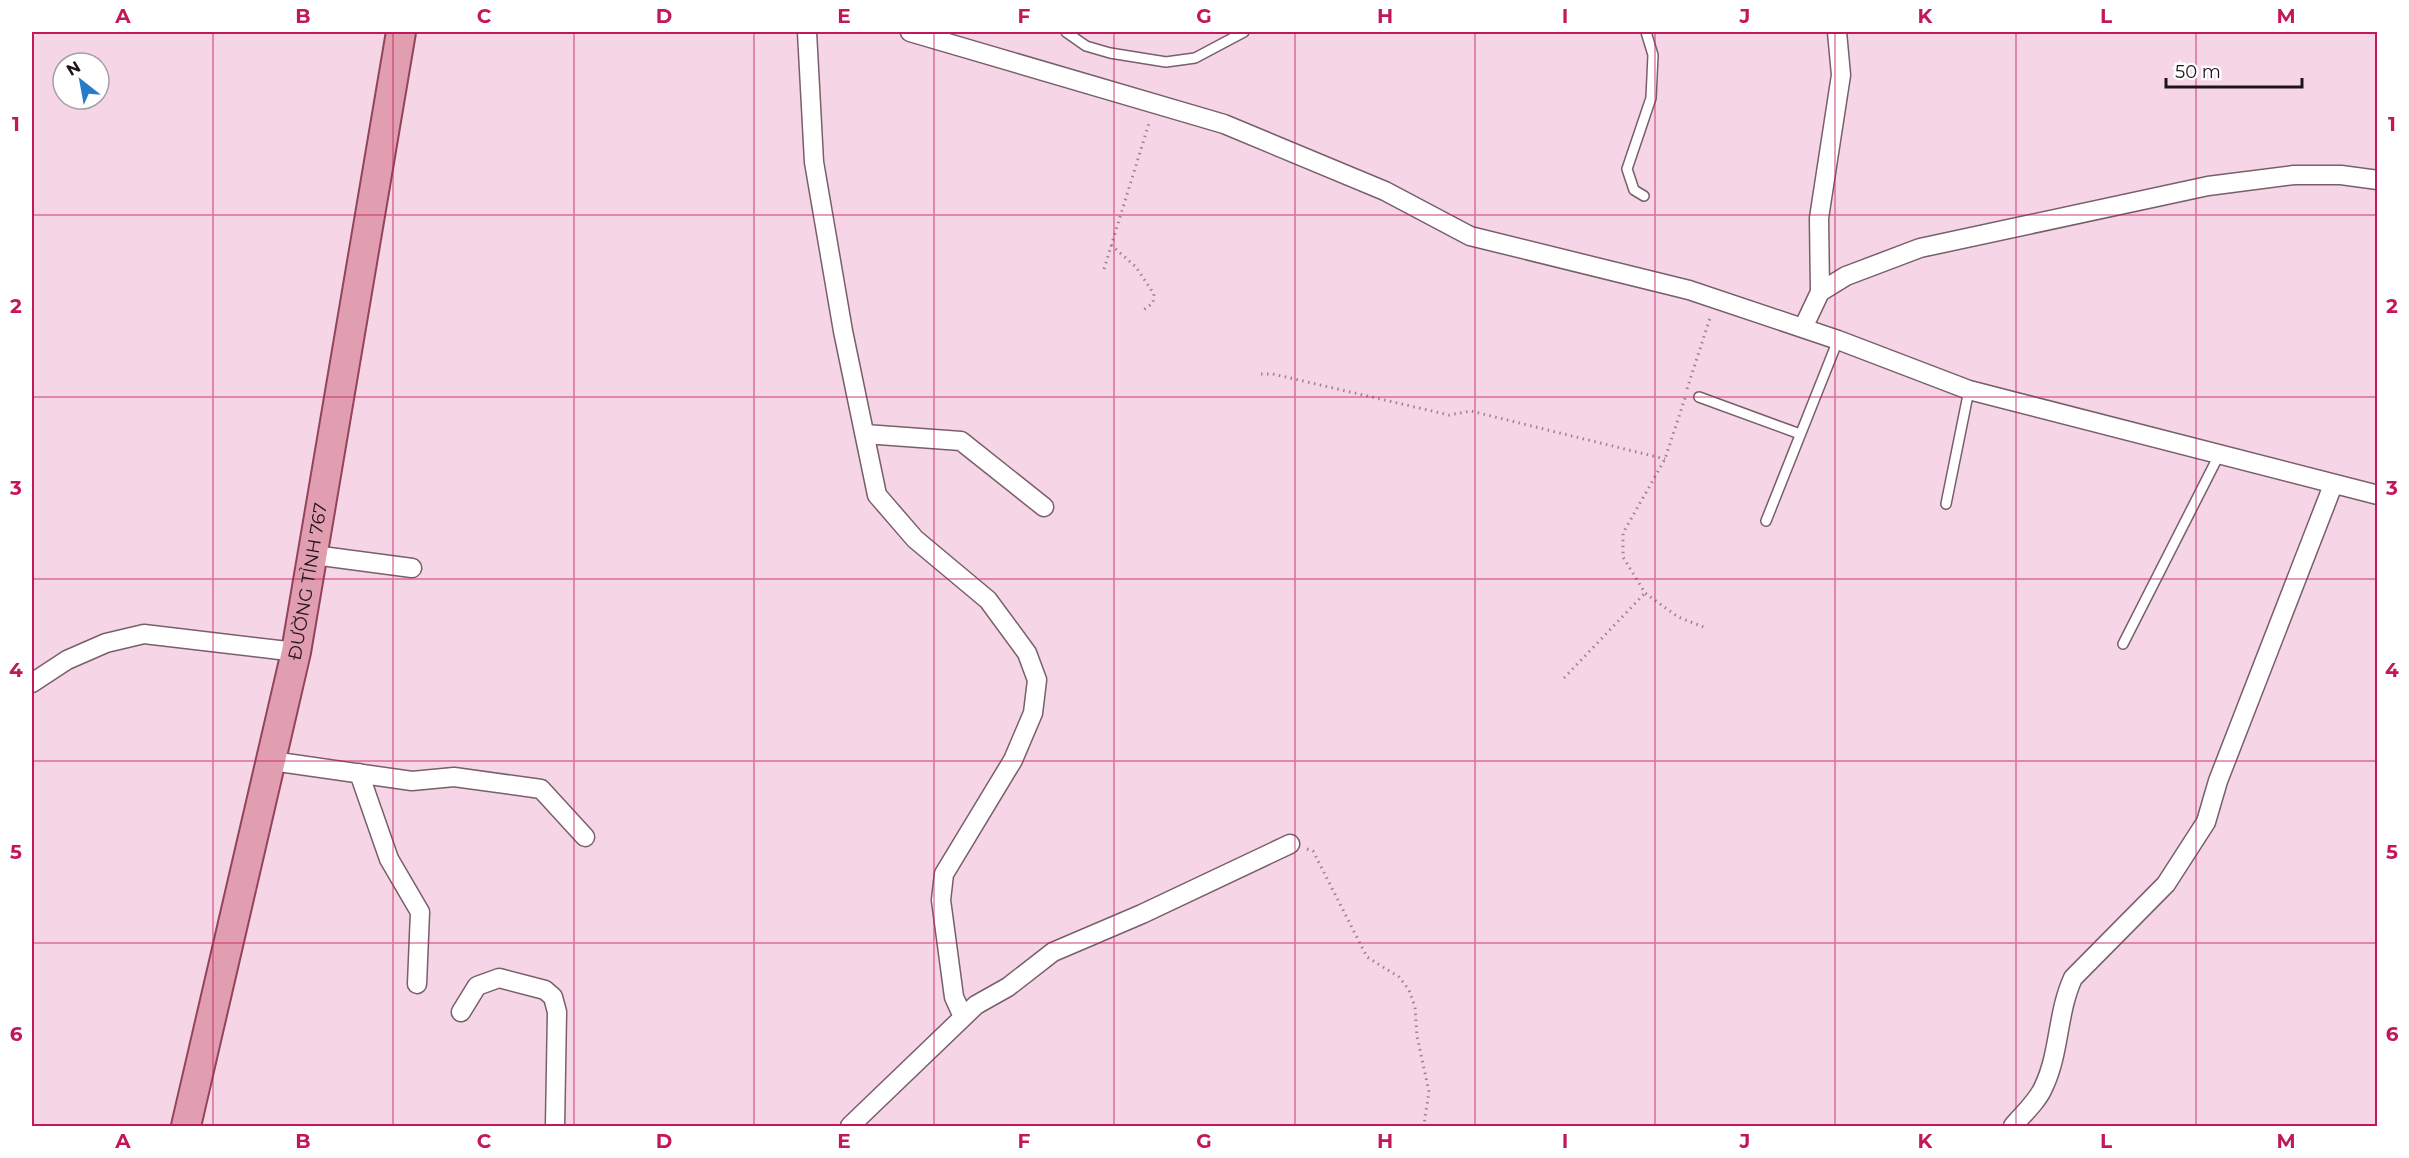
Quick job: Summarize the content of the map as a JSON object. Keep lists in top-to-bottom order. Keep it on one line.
{"streets":{"main road":["ĐƯỜNG TỈNH 767"]},"scale_bar":"50 m","north":"top left","grid":{"columns":["A","B","C","D","E","F","G","H","I","J","K","L","M"],"rows":["1","2","3","4","5","6"]}}
